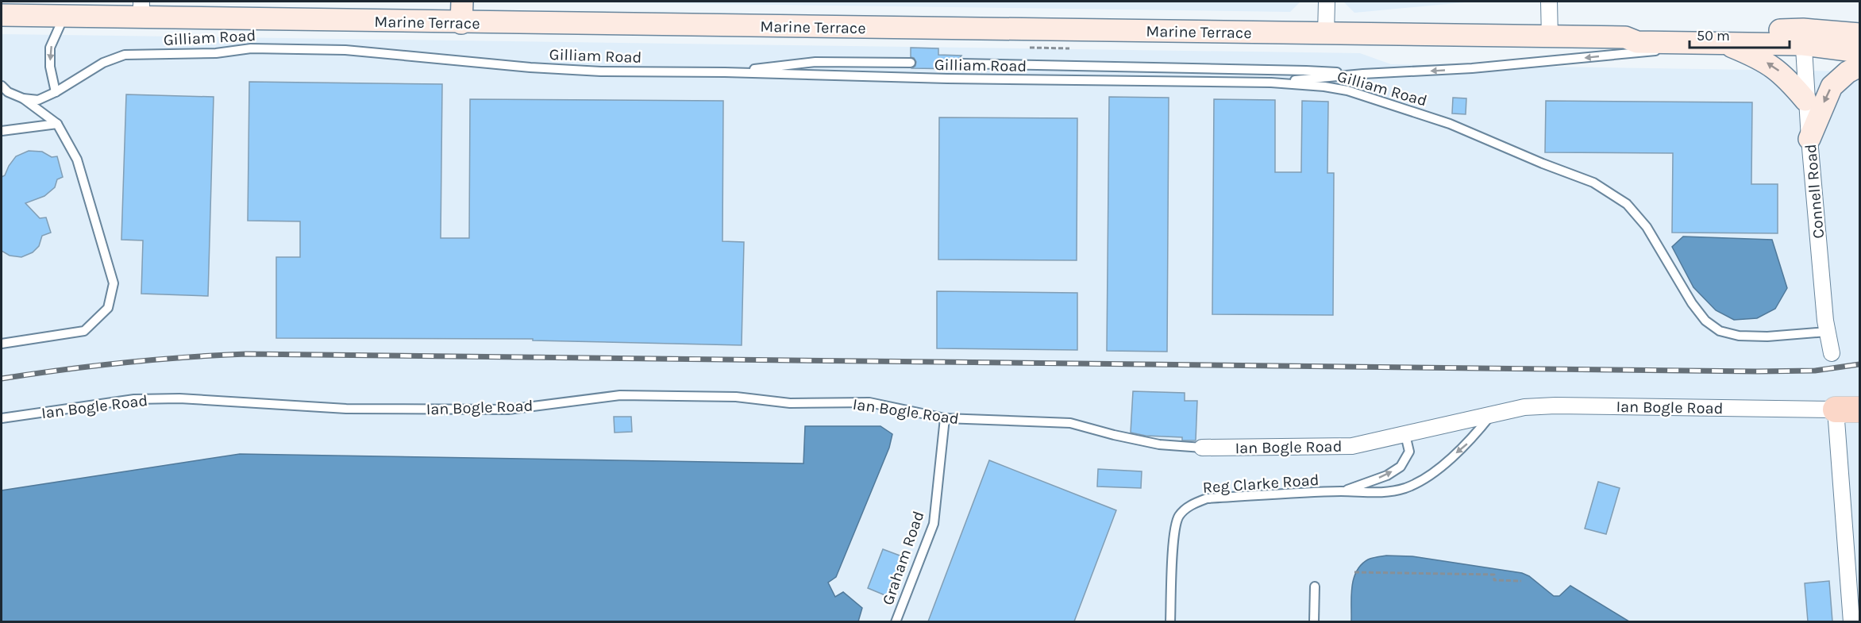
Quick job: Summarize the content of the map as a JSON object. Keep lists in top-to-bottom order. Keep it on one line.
{"streets":{"main road":["Marine Terrace"],"street":["Connell Road","Ian Bogle Road"],"lane":["Gilliam Road","Reg Clarke Road","Graham Road"]},"crossings":[["Marine Terrace","Connell Road"],["Gilliam Road","Connell Road"],["Ian Bogle Road","Graham Road"]],"scale_bar":"50 m"}
